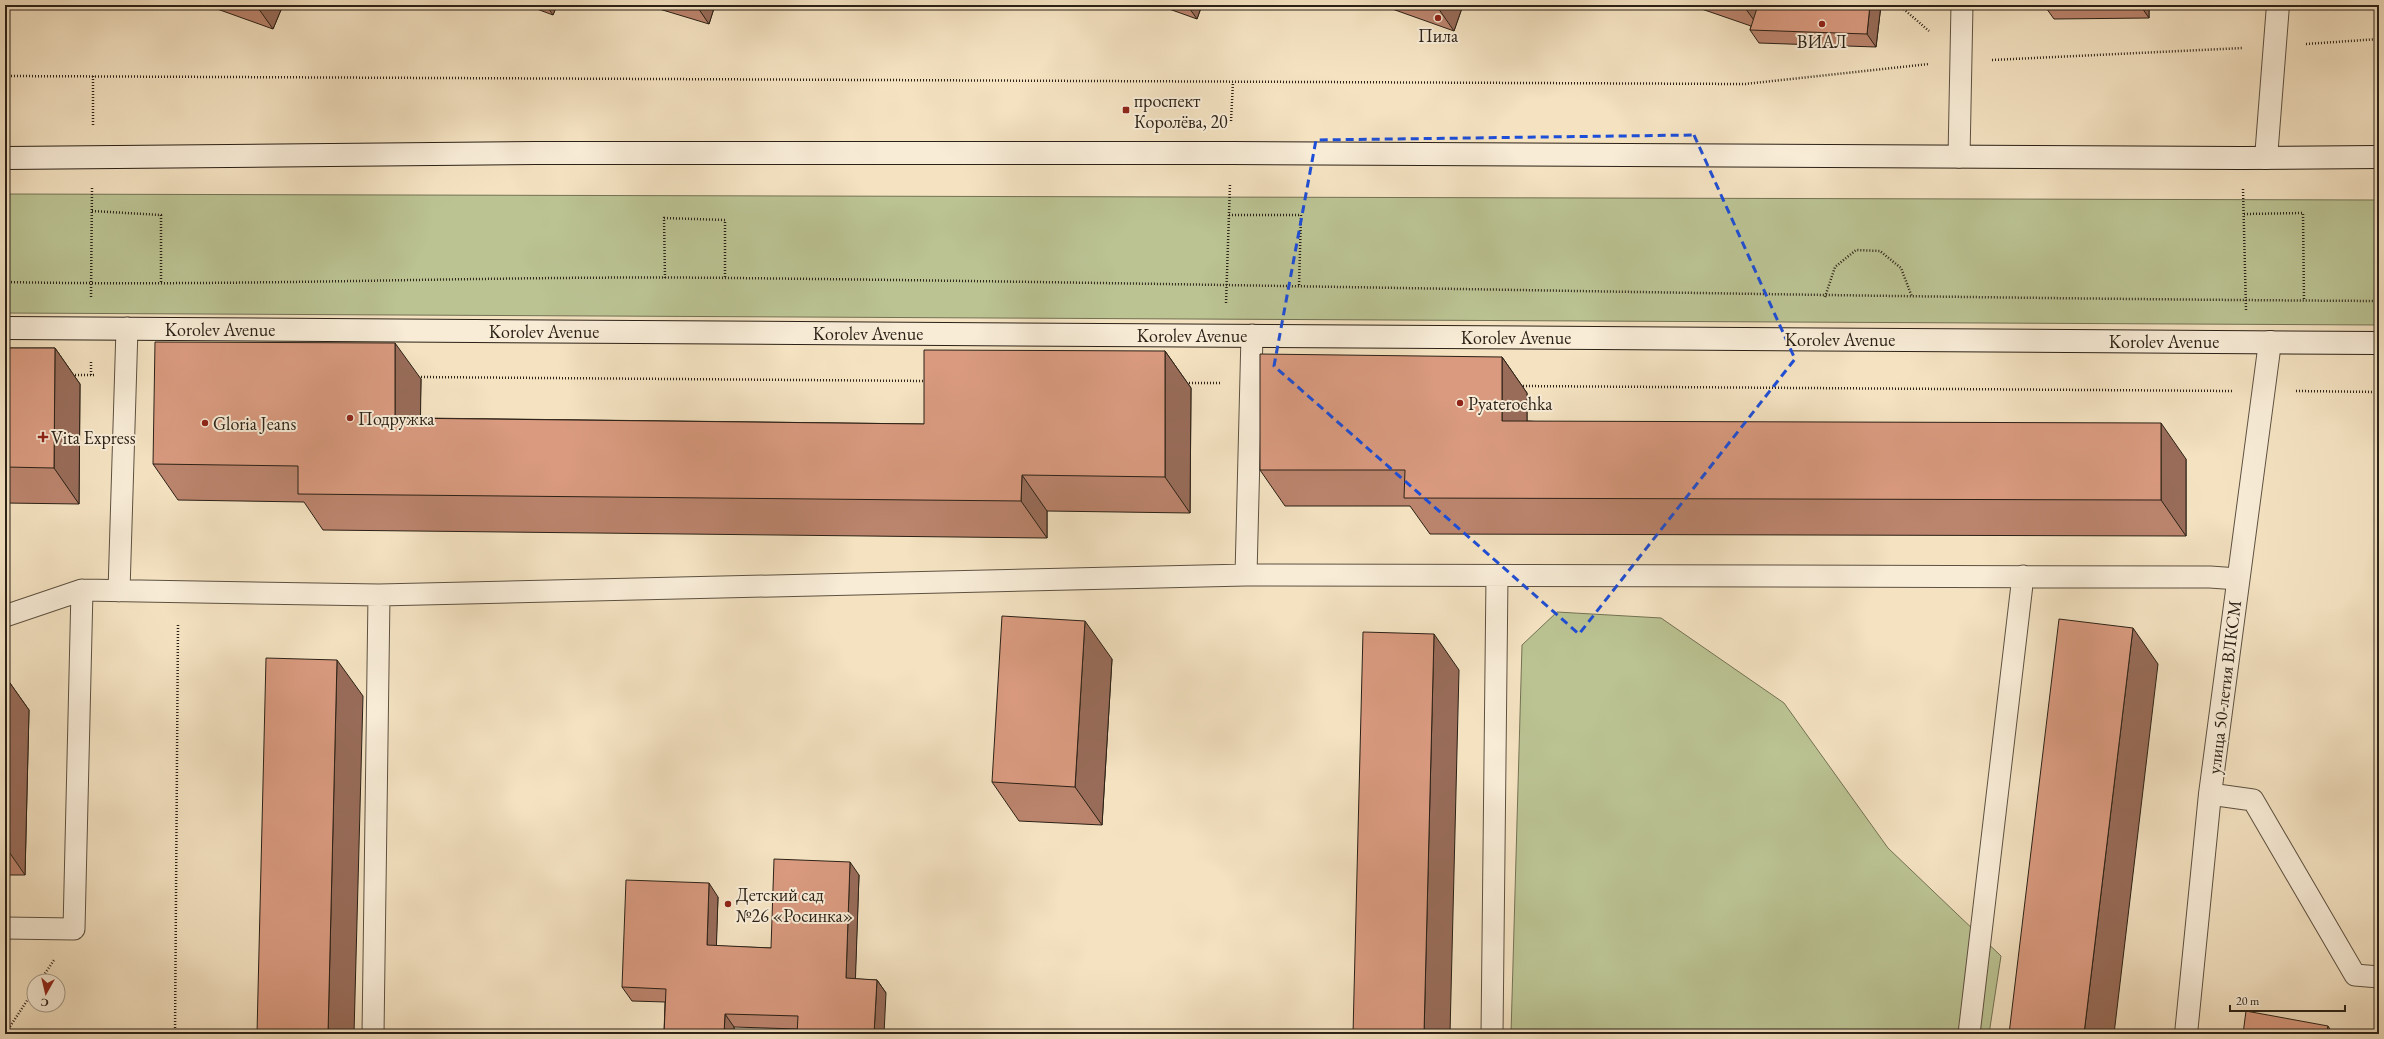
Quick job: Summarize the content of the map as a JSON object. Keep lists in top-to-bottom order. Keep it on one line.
{"streets":{"main road":["Korolev Avenue","улица 50-летия ВЛКСМ"]},"crossings":[["Korolev Avenue","улица 50-летия ВЛКСМ"]],"places":{"other":["Пила","ВИАЛ","Pyaterochka","Подружка","Gloria Jeans","Детский сад №26 «Росинка»"],"transit":["проспект Королёва, 20"],"health":["Vita Express"]},"scale_bar":"20 m","north":"bottom"}
